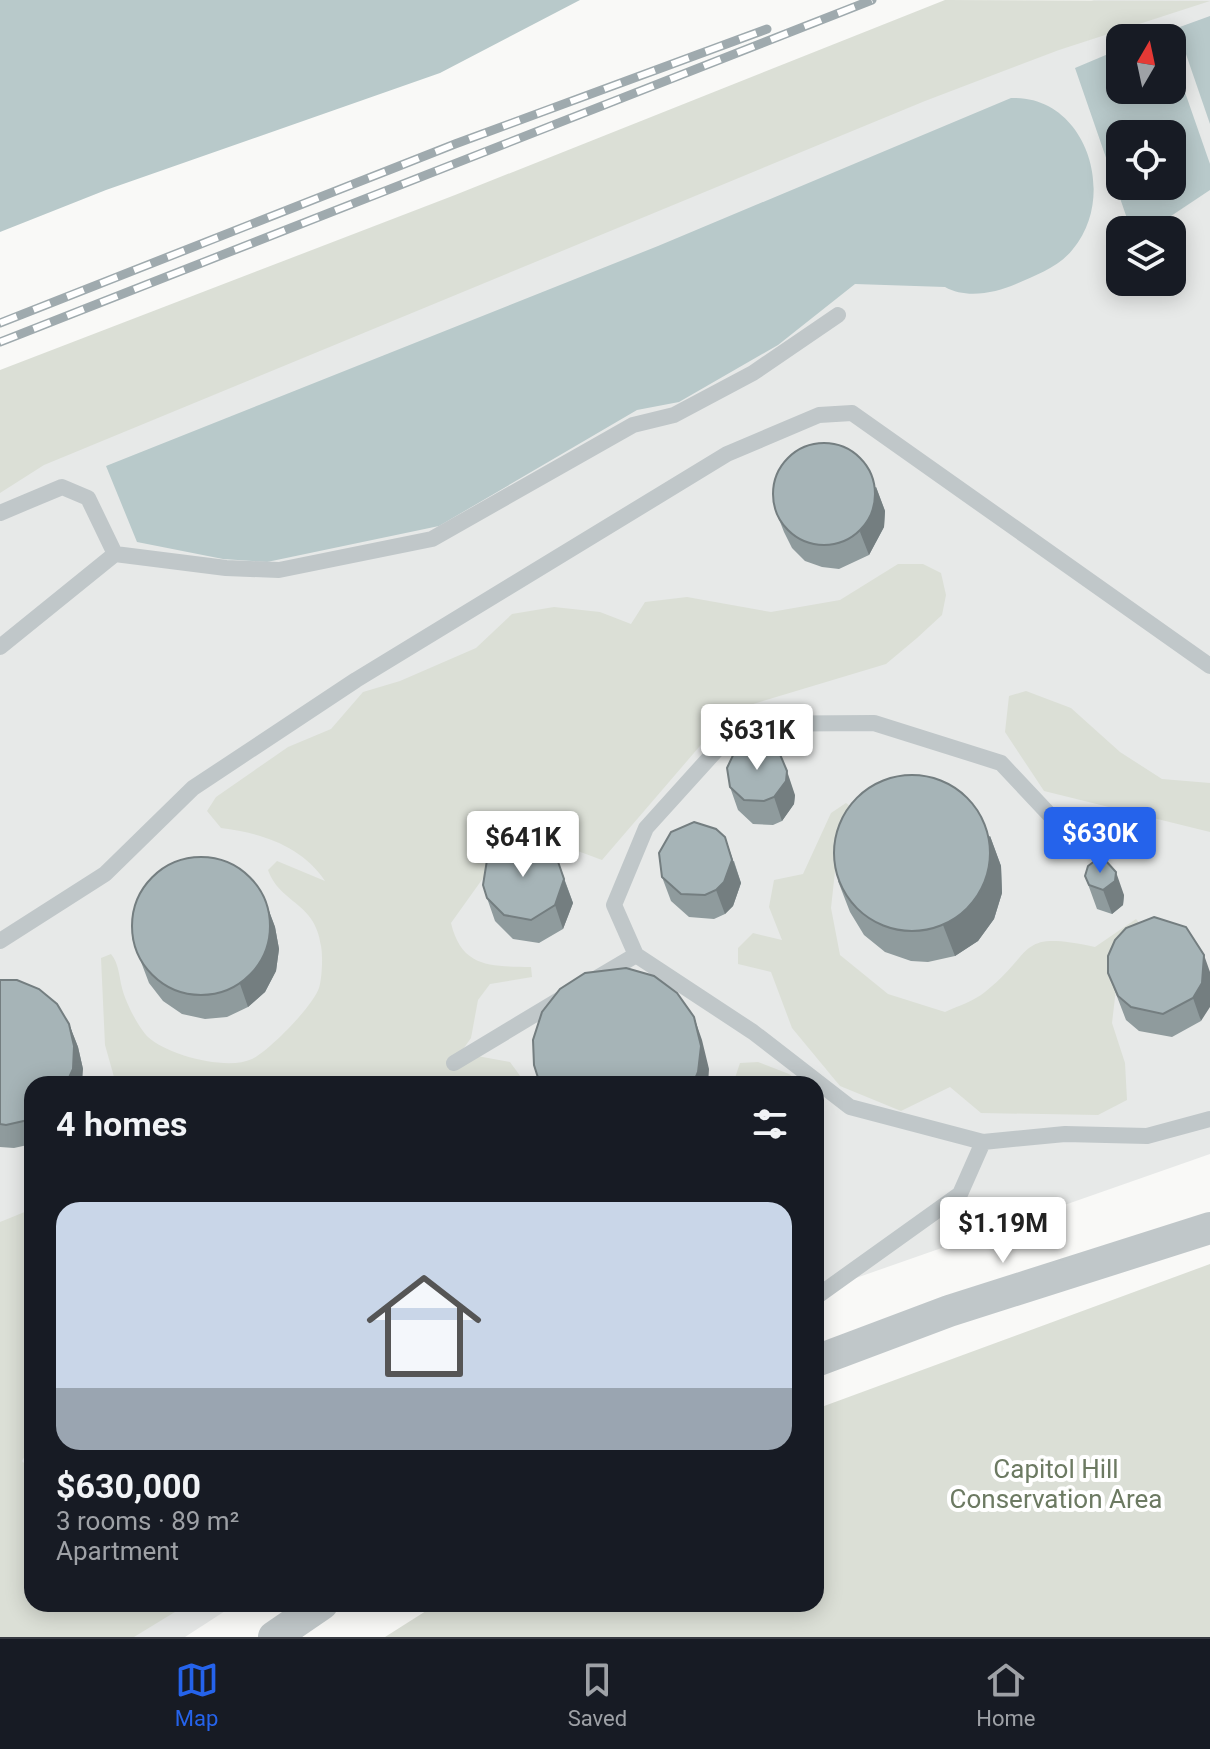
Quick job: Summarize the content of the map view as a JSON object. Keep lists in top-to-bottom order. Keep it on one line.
{"parks":["Capitol Hill Conservation Area"],"north":"top","page":{"price":["$631K","$630K","$641K","$1.19M"],"heading":"4 homes","list":[{"name":"$630,000","note":"3 rooms · 89 m² · Apartment"}],"tabs":["Map","Saved","Home"]}}
